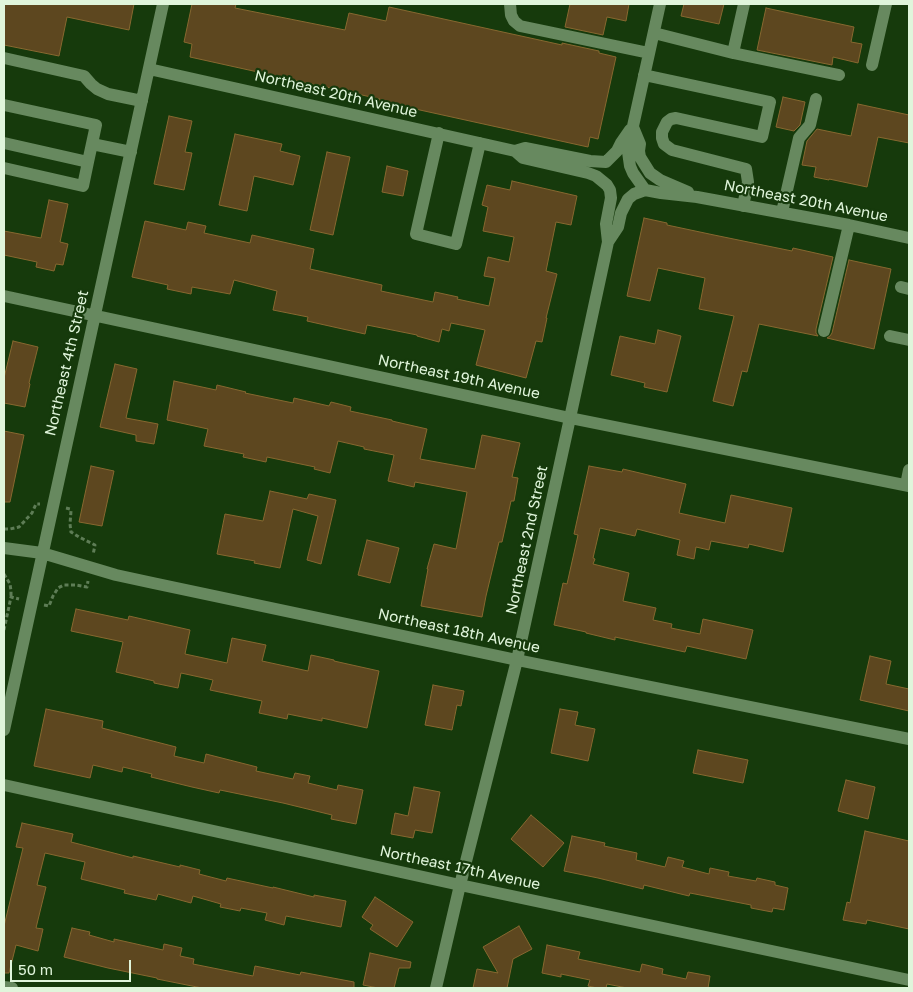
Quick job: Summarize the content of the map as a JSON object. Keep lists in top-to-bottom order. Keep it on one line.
{"streets":{"street":["Northeast 20th Avenue","Northeast 4th Street","Northeast 19th Avenue","Northeast 2nd Street","Northeast 18th Avenue","Northeast 17th Avenue"]},"crossings":[["Northeast 20th Avenue","Northeast 4th Street"],["Northeast 20th Avenue","Northeast 2nd Street"],["Northeast 4th Street","Northeast 19th Avenue"],["Northeast 4th Street","Northeast 18th Avenue"],["Northeast 19th Avenue","Northeast 2nd Street"],["Northeast 2nd Street","Northeast 18th Avenue"],["Northeast 2nd Street","Northeast 17th Avenue"]],"scale_bar":"50 m"}
